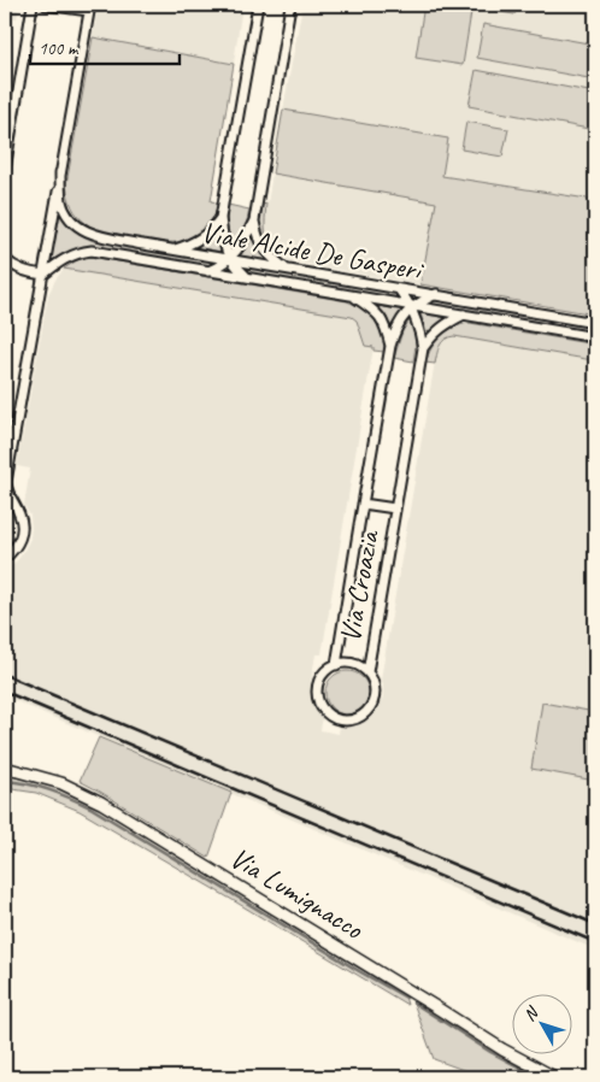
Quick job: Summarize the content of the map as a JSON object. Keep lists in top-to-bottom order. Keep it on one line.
{"streets":{"main road":["Via Lumignacco"],"street":["Viale Alcide De Gasperi","Via Croazia"]},"crossings":[["Viale Alcide De Gasperi","Via Croazia"]],"scale_bar":"100 m","north":"top left"}
